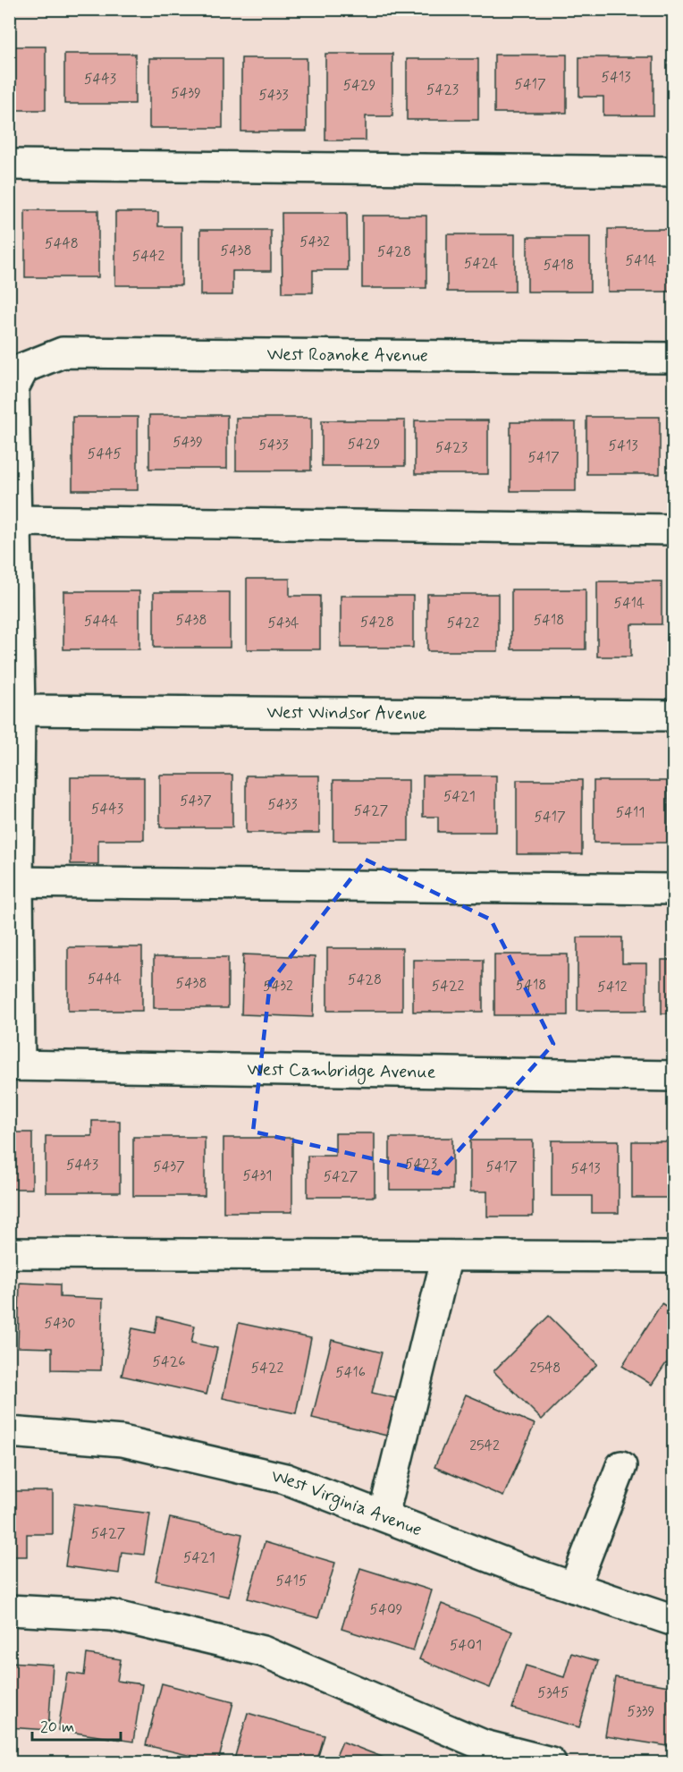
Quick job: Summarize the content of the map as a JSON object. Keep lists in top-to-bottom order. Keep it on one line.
{"streets":{"street":["West Roanoke Avenue","West Windsor Avenue","West Cambridge Avenue","West Virginia Avenue"]},"house_numbers":["5413","5443","5417","5429","5423","5439","5433","5432","5448","5438","5428","5442","5414","5424","5418","5439","5429","5433","5413","5423","5445","5417","5414","5438","5418","5444","5428","5434","5422","5421","5437","5433","5443","5427","5411","5417","5444","5428","5438","5418","5432","5422","5412","5423","5443","5437","5417","5413","5431","5427","5430","5426","5422","2548","5416","2542","5427","5421","5415","5409","5401","5345","5339"],"scale_bar":"20 m"}
